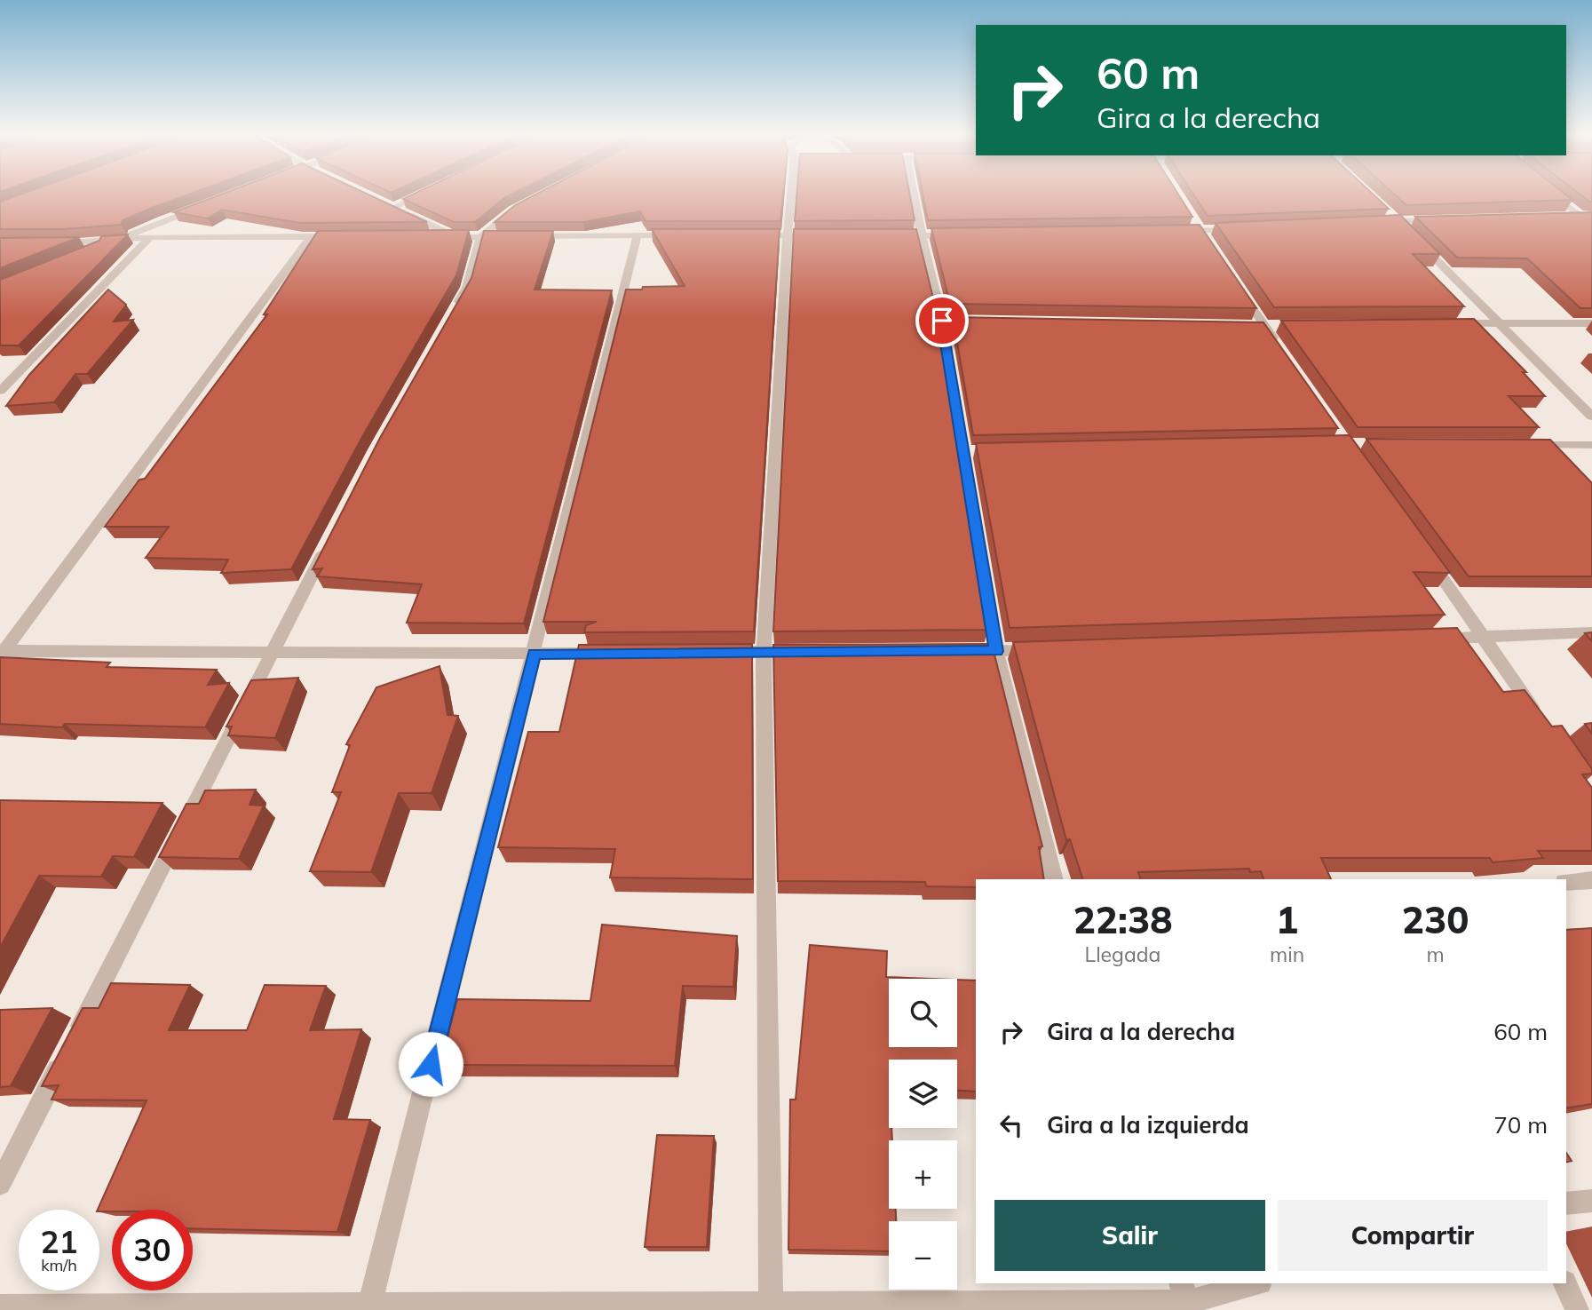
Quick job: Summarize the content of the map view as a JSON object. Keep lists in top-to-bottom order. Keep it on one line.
{"page":{"turn":["60 m","Gira a la derecha"],"eta":["22:38","Llegada","1","min","230","m"],"map_buttons":["+","−"],"list":[{"name":"Gira a la derecha","value":"60 m"},{"name":"Gira a la izquierda","value":"70 m"}],"buttons":["Salir","Compartir"],"speed":"21 km/h","limit":"30"}}
